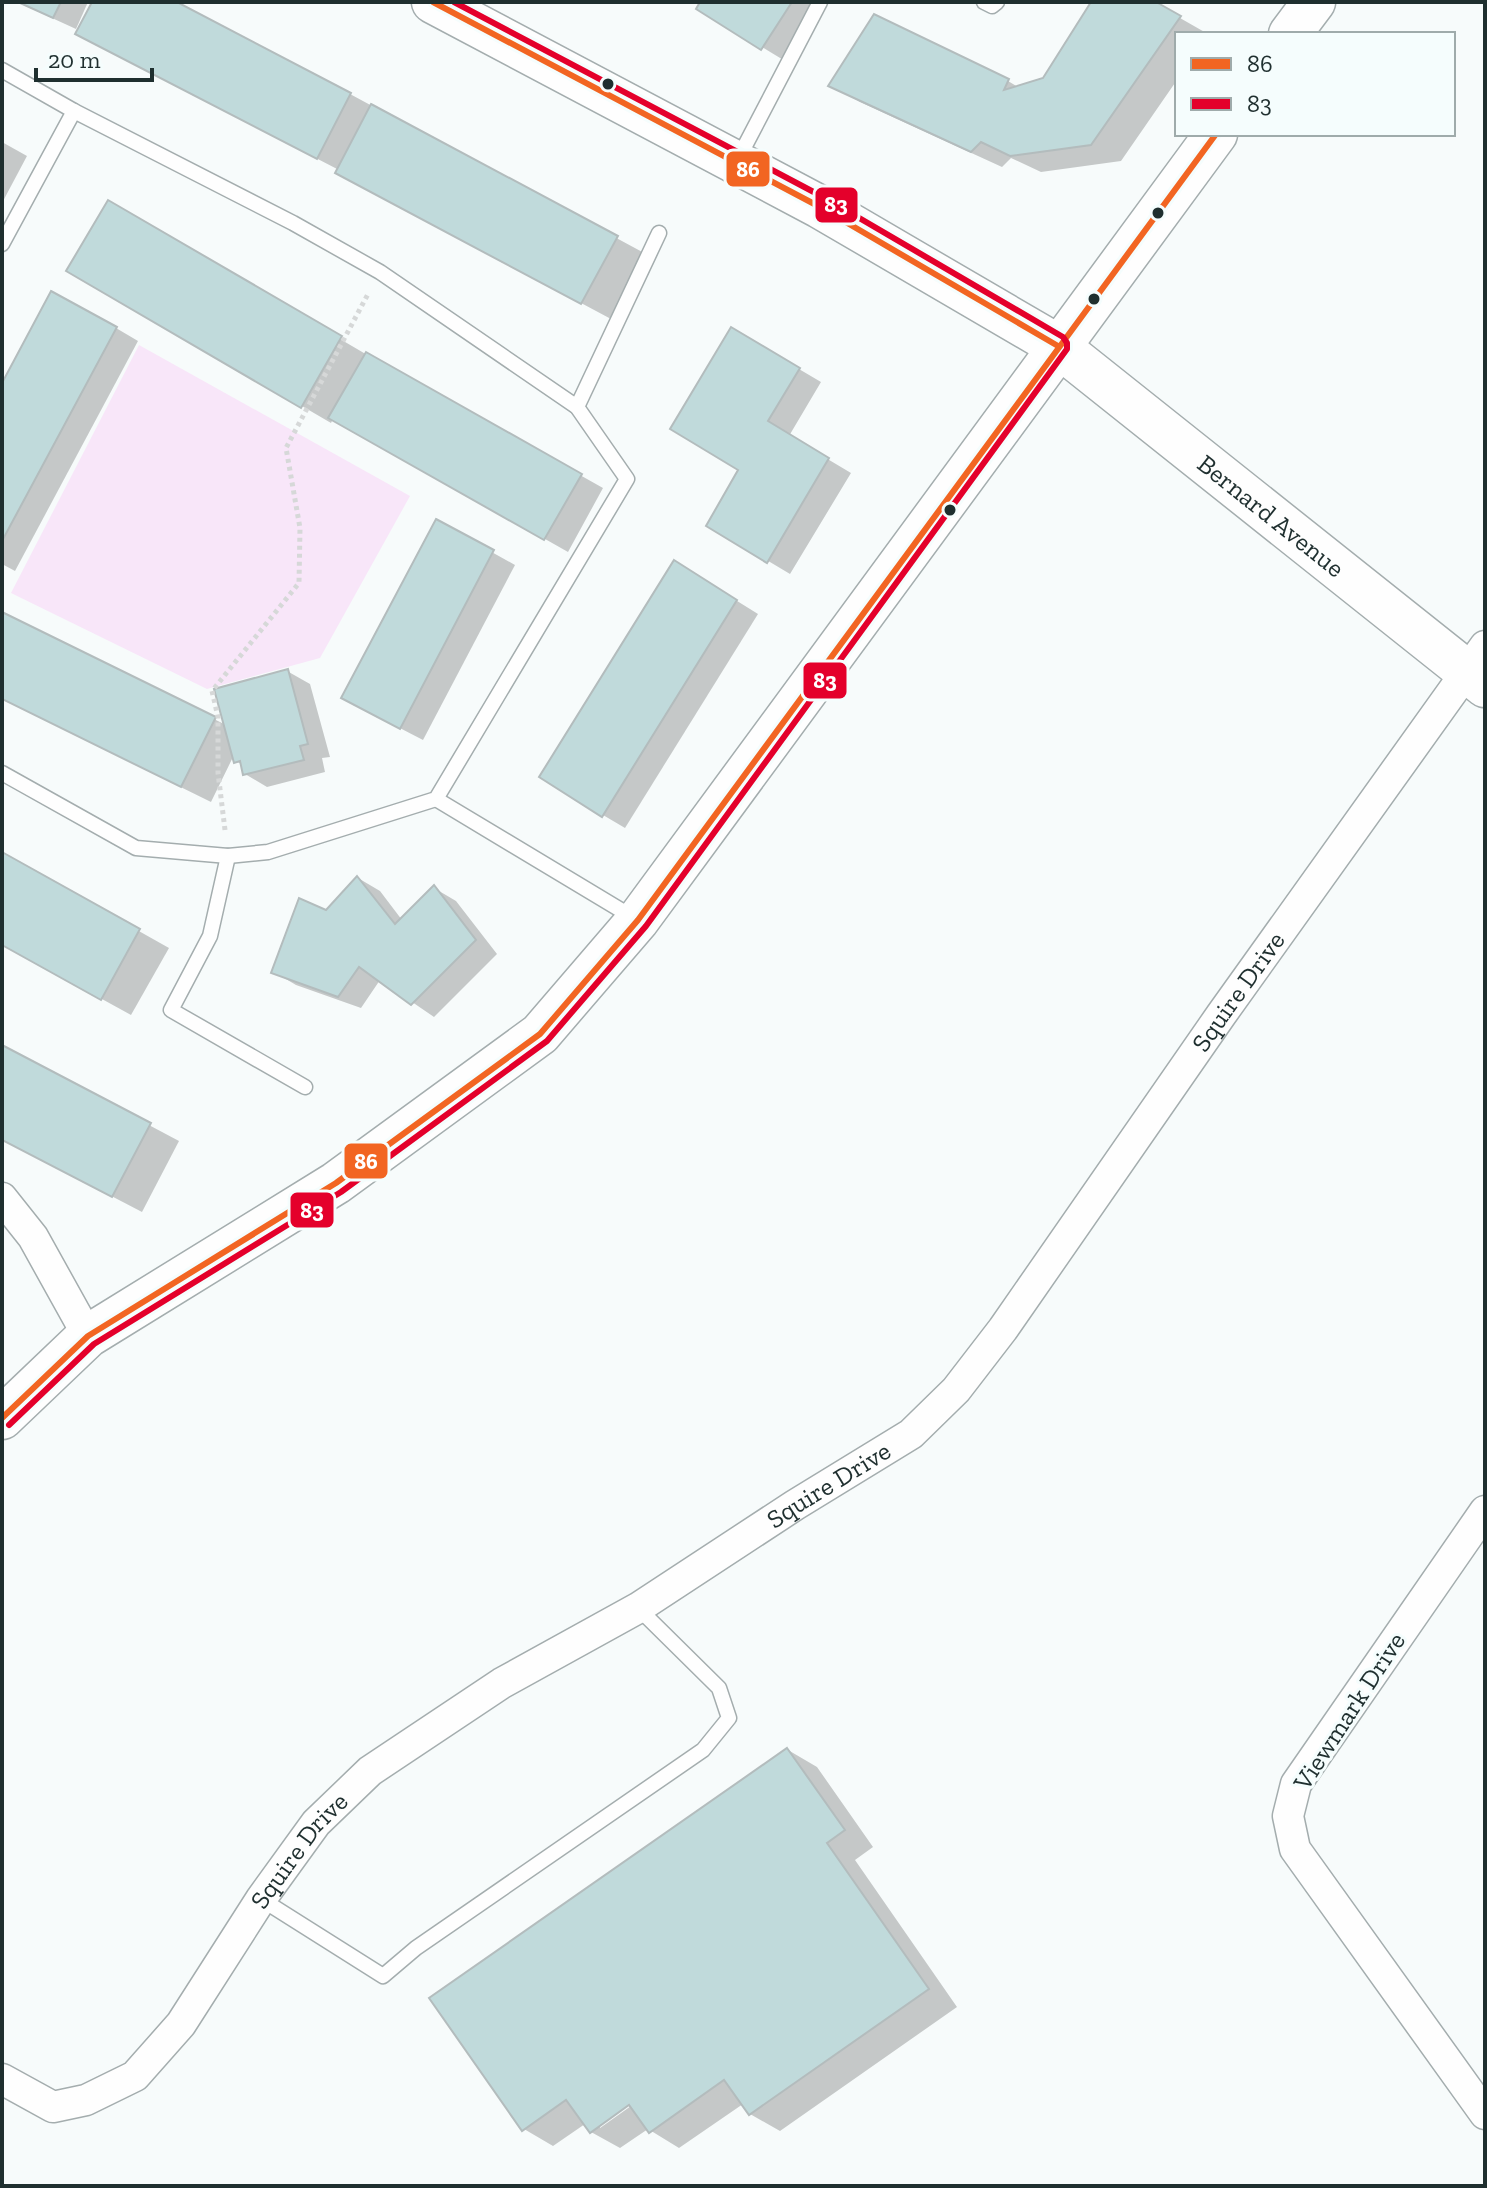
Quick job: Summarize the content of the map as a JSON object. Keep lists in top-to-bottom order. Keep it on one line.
{"streets":{"street":["Bernard Avenue","Squire Drive","Viewmark Drive"]},"crossings":[["Bernard Avenue","Squire Drive"]],"lines":["transit line 86","transit line 83"],"legend":["86","83"],"scale_bar":"20 m"}
